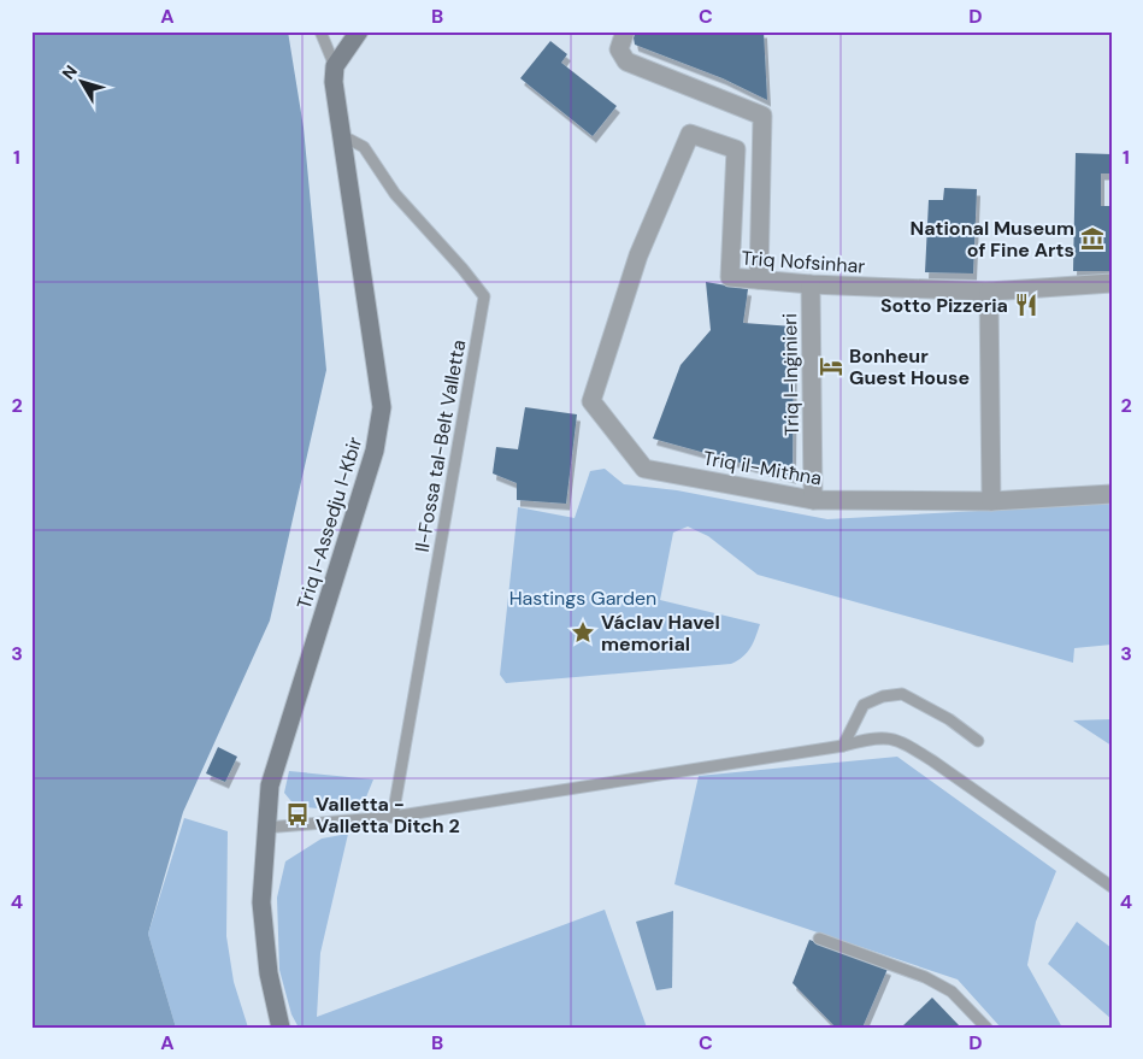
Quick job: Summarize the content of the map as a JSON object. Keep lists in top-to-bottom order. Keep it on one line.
{"streets":{"street":["Triq Nofsinhar","Triq l-Inġinieri","Triq il-Mitħna","Triq l-Assedju l-Kbir"],"lane":["Il-Fossa tal-Belt Valletta"]},"crossings":[["Triq Nofsinhar","Triq l-Inġinieri"],["Triq Nofsinhar","Triq il-Mitħna"],["Triq l-Inġinieri","Triq il-Mitħna"],["Il-Fossa tal-Belt Valletta","Triq l-Assedju l-Kbir"]],"parks":["Hastings Garden"],"places":{"museum":["National Museum of Fine Arts"],"restaurant":["Sotto Pizzeria"],"hotel":["Bonheur Guest House"],"place":["Václav Havel memorial"],"bus stop":["Valletta - Valletta Ditch 2"]},"north":"top left","grid":{"columns":["A","B","C","D"],"rows":["1","2","3","4"]}}
